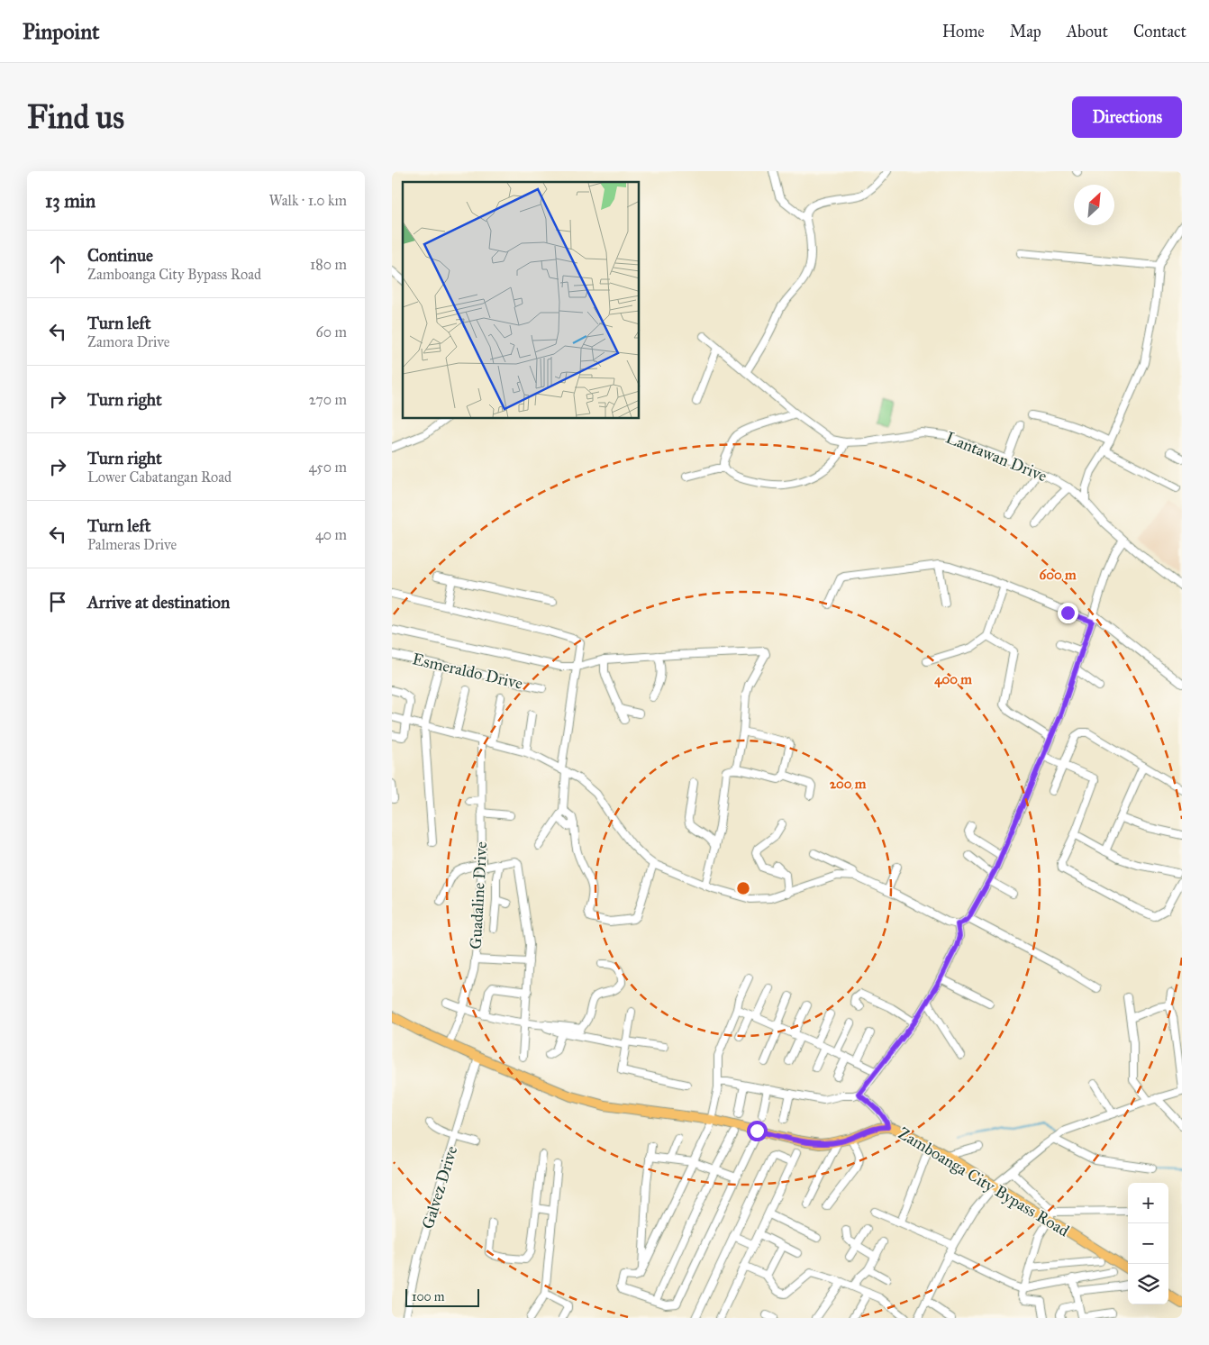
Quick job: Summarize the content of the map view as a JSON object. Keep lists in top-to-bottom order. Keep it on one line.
{"streets":{"main road":["Zamboanga City Bypass Road"],"street":["Lantawan Drive","Esmeraldo Drive","Guadaline Drive","Galvez Drive"]},"crossings":[["Guadaline Drive","Zamboanga City Bypass Road"],["Zamboanga City Bypass Road","Galvez Drive"]],"scale_bar":"100 m","north":"top right","page":{"header":"Pinpoint","nav":["Home","Map","About","Contact"],"buttons":"Directions","title":"Find us","heading":["13 min","Walk · 1.0 km"],"list":[["Continue","Zamboanga City Bypass Road","180 m"],["Turn left","Zamora Drive","60 m"],["Turn right","270 m"],["Turn right","Lower Cabatangan Road","450 m"],["Turn left","Palmeras Drive","40 m"],"Arrive at destination"],"map_buttons":["+","−"],"scale":"100 m"},"rings":["600 m","400 m","200 m"]}
